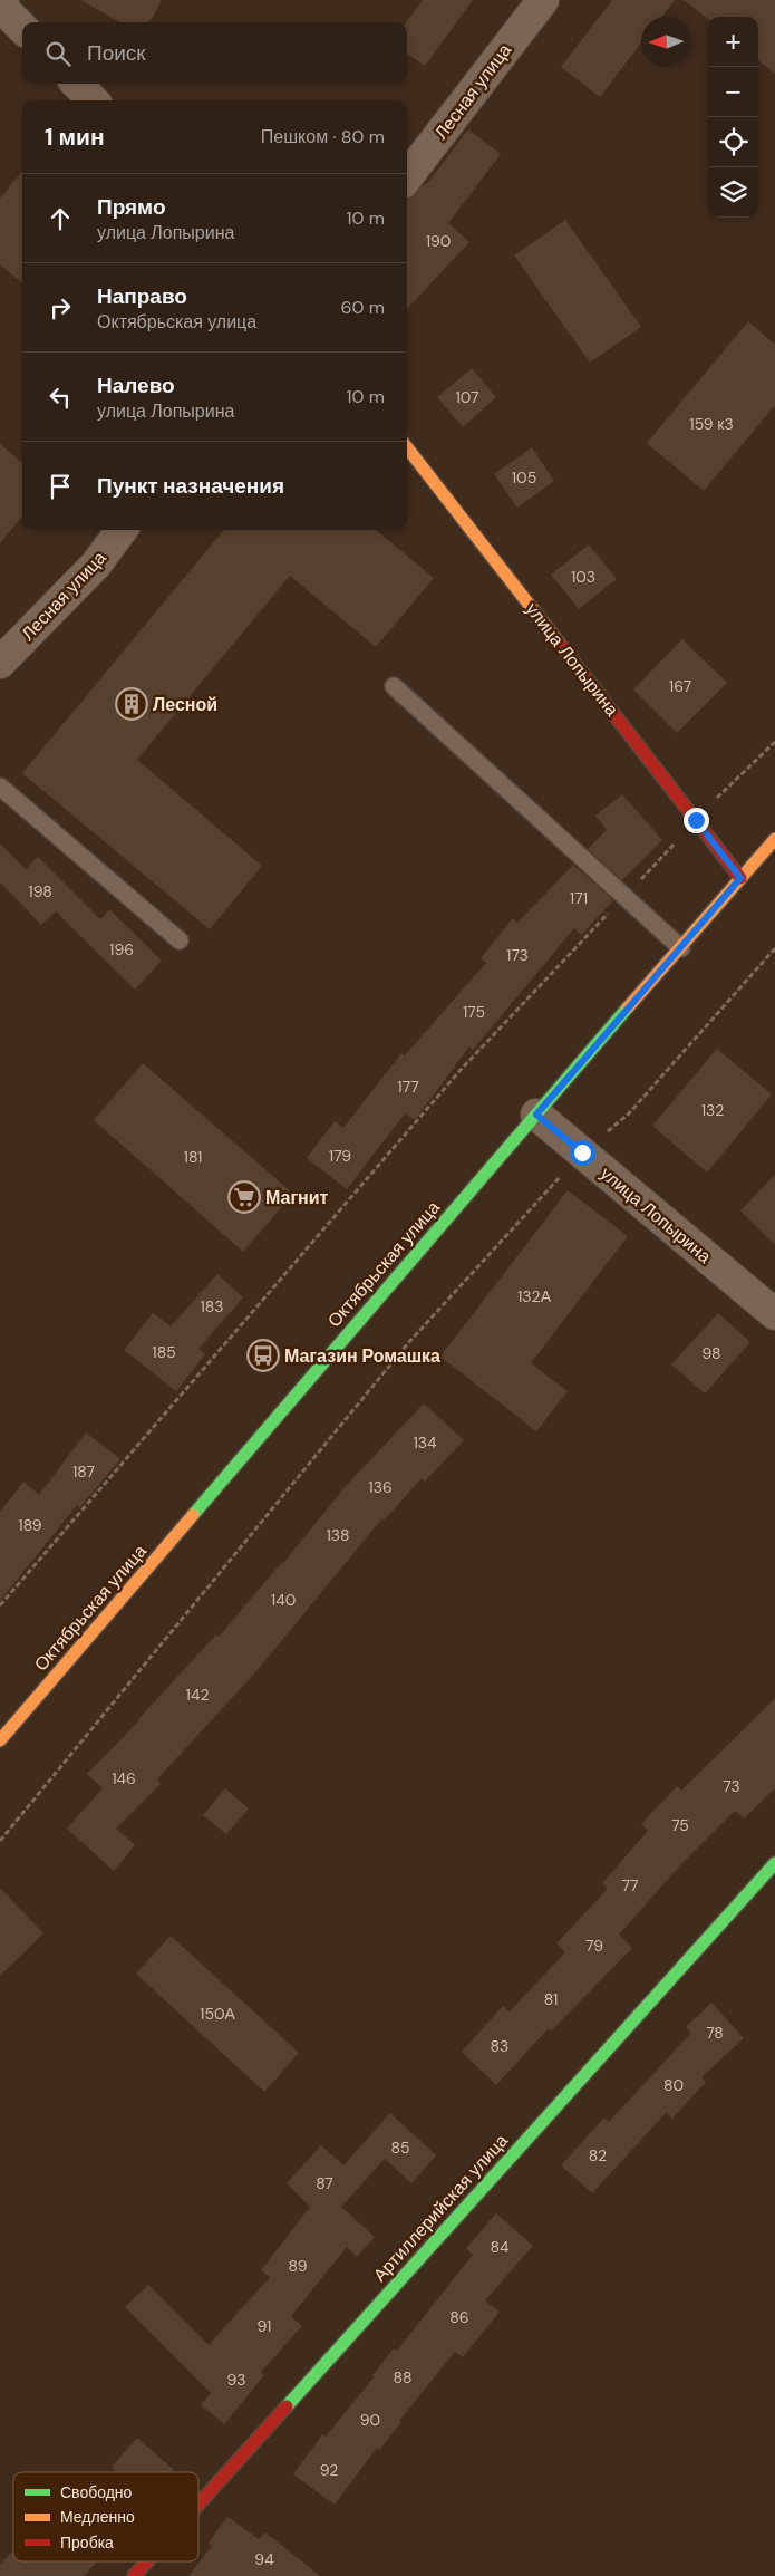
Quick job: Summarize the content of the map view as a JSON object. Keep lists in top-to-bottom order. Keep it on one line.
{"streets":{"street":["Лесная улица","улица Лопырина","Октябрьская улица","Артиллерийская улица"]},"crossings":[["улица Лопырина","Октябрьская улица"]],"places":{"building":["Лесной"],"supermarket":["Магнит"],"bus stop":["Магазин Ромашка"]},"house_numbers":["190","107","159 к3","105","103","167","198","171","196","173","175","177","132","179","181","132А","183","185","98","134","187","136","189","138","140","142","146","73","75","77","79","81","150А","78","83","80","85","82","87","84","89","86","91","88","93","90","92","94"],"legend":["Свободно","Медленно","Пробка"],"north":"left","page":{"map_buttons":["+","−"],"search":"Поиск","heading":["1 мин","Пешком · 80 m"],"list":[["Прямо","улица Лопырина","10 m"],["Направо","Октябрьская улица","60 m"],["Налево","улица Лопырина","10 m"],"Пункт назначения"]}}
